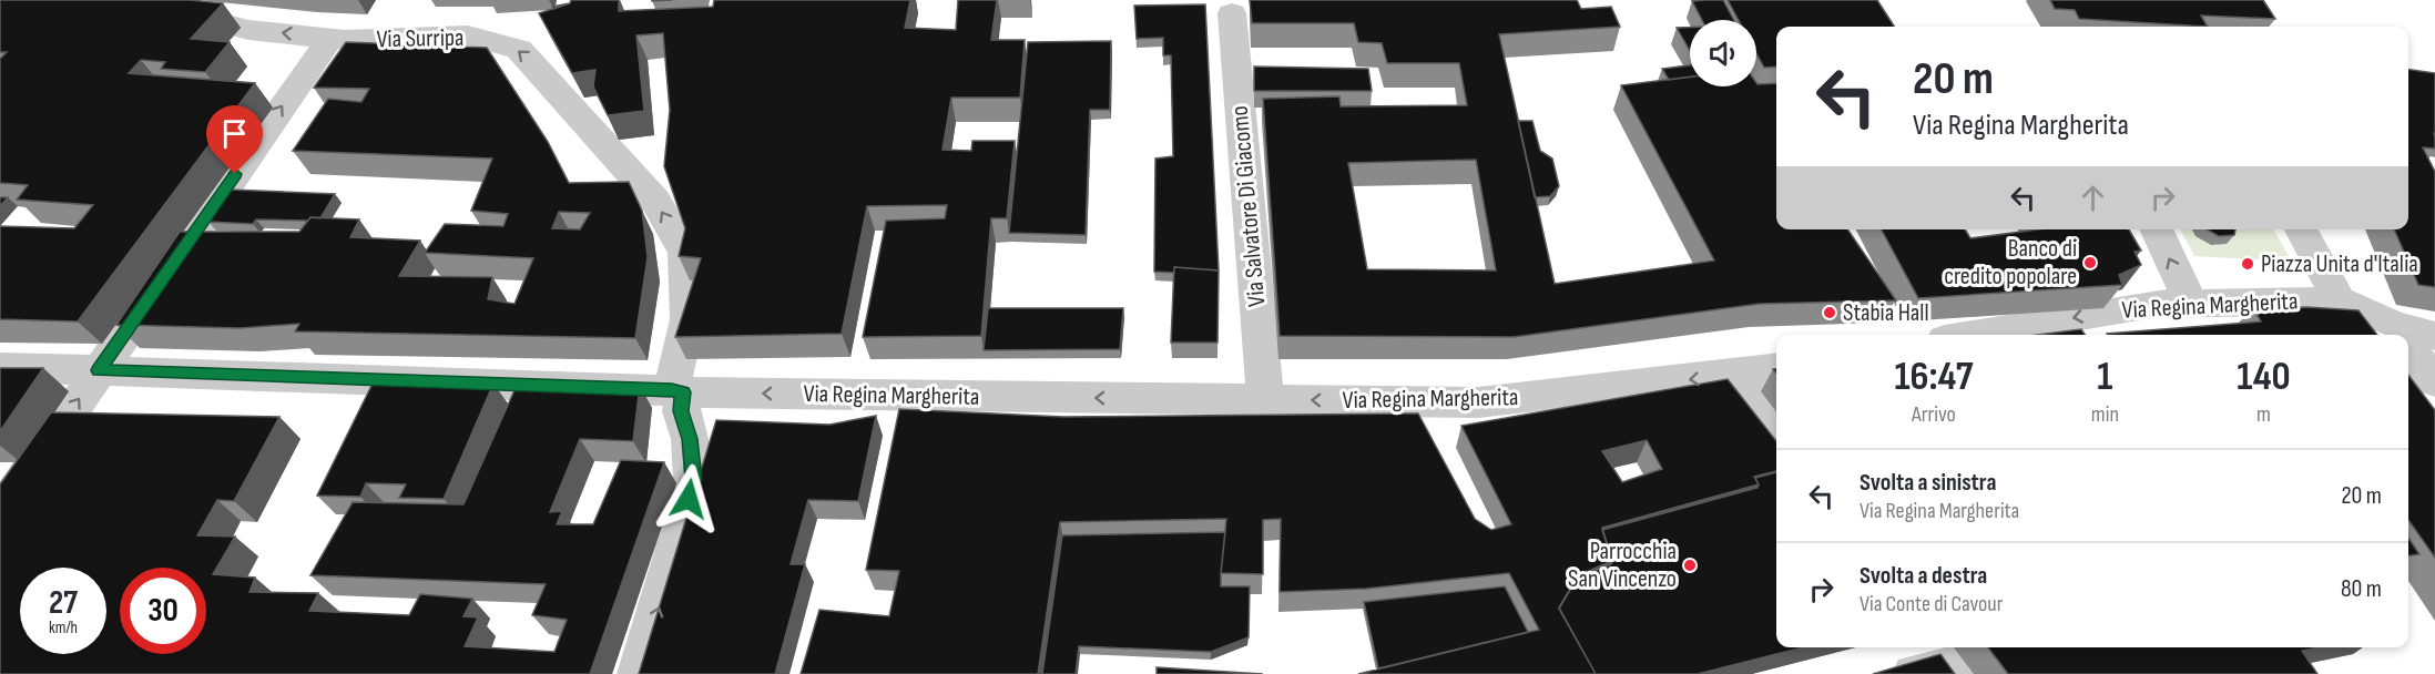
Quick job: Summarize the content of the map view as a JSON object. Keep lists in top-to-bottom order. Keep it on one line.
{"streets":{"street":["Via Surripa","Via Salvatore Di Giacomo","Via Regina Margherita"]},"crossings":[["Via Surripa","Via Regina Margherita"],["Via Salvatore Di Giacomo","Via Regina Margherita"]],"one_way":["Via Regina Margherita"],"places":["Banco di credito popolare","Piazza Unita d'Italia","Stabia Hall","Parrocchia San Vincenzo"],"page":{"turn":["20 m","Via Regina Margherita"],"eta":["16:47","Arrivo","1","min","140","m"],"list":[{"name":"Svolta a sinistra","note":"Via Regina Margherita","value":"20 m"},{"name":"Svolta a destra","note":"Via Conte di Cavour","value":"80 m"}],"speed":"27 km/h","limit":"30"}}
